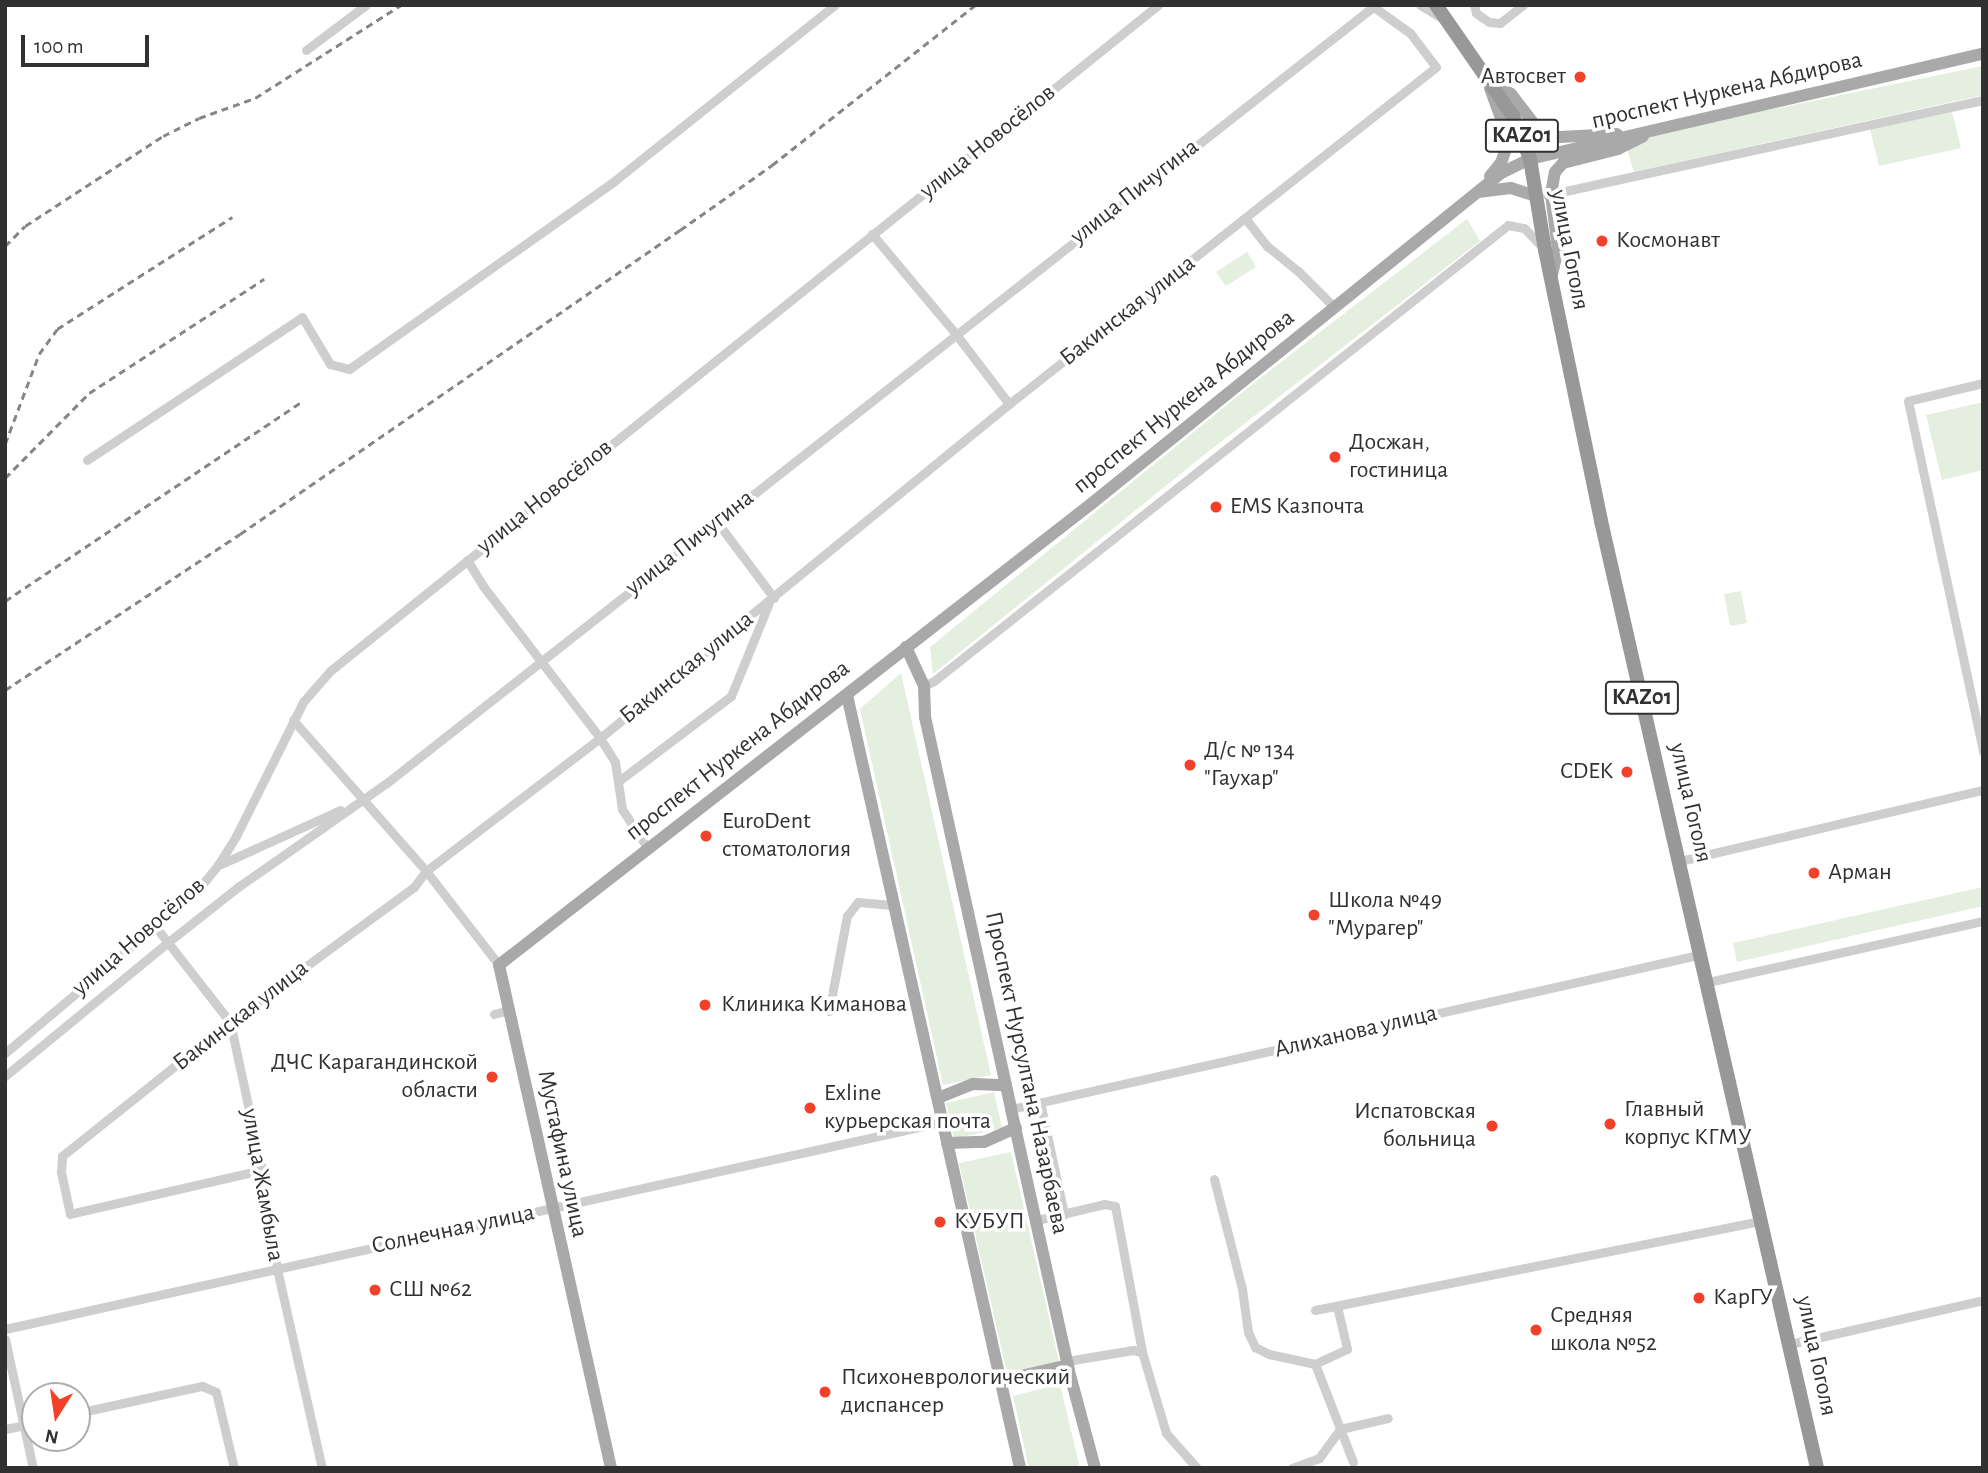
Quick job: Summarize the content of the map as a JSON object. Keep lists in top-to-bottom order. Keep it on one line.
{"streets":{"highway":["KАZ01","улица Гоголя"],"main road":["проспект Нуркена Абдирова","Проспект Нурсултана Назарбаева","Мустафина улица"],"street":["улица Новосёлов","улица Пичугина","Бакинская улица","Алиханова улица","улица Жамбыла","Солнечная улица"]},"crossings":[["проспект Нуркена Абдирова","улица Гоголя"],["проспект Нуркена Абдирова","Мустафина улица"],["улица Новосёлов","Мустафина улица"],["улица Новосёлов","улица Жамбыла"],["улица Пичугина","Бакинская улица"],["улица Пичугина","Мустафина улица"],["улица Пичугина","улица Жамбыла"],["улица Гоголя","Алиханова улица"],["Бакинская улица","Мустафина улица"],["Бакинская улица","улица Жамбыла"],["Алиханова улица","Проспект Нурсултана Назарбаева"],["Мустафина улица","Солнечная улица"],["улица Жамбыла","Солнечная улица"]],"places":["Автосвет","Космонавт","Досжан, гостиница","EMS Казпочта","Д/с № 134 \"Гаухар\"","CDEK","EuroDent стоматология","Арман","Школа №49 \"Мурагер\"","Клиника Киманова","ДЧС Карагандинской области","Exline курьерская почта","Главный корпус КГМУ","Испатовская больница","КУБУП","СШ №62","КарГУ","Средняя школа №52","Психоневрологический диспансер"],"scale_bar":"100 m","north":"bottom"}
